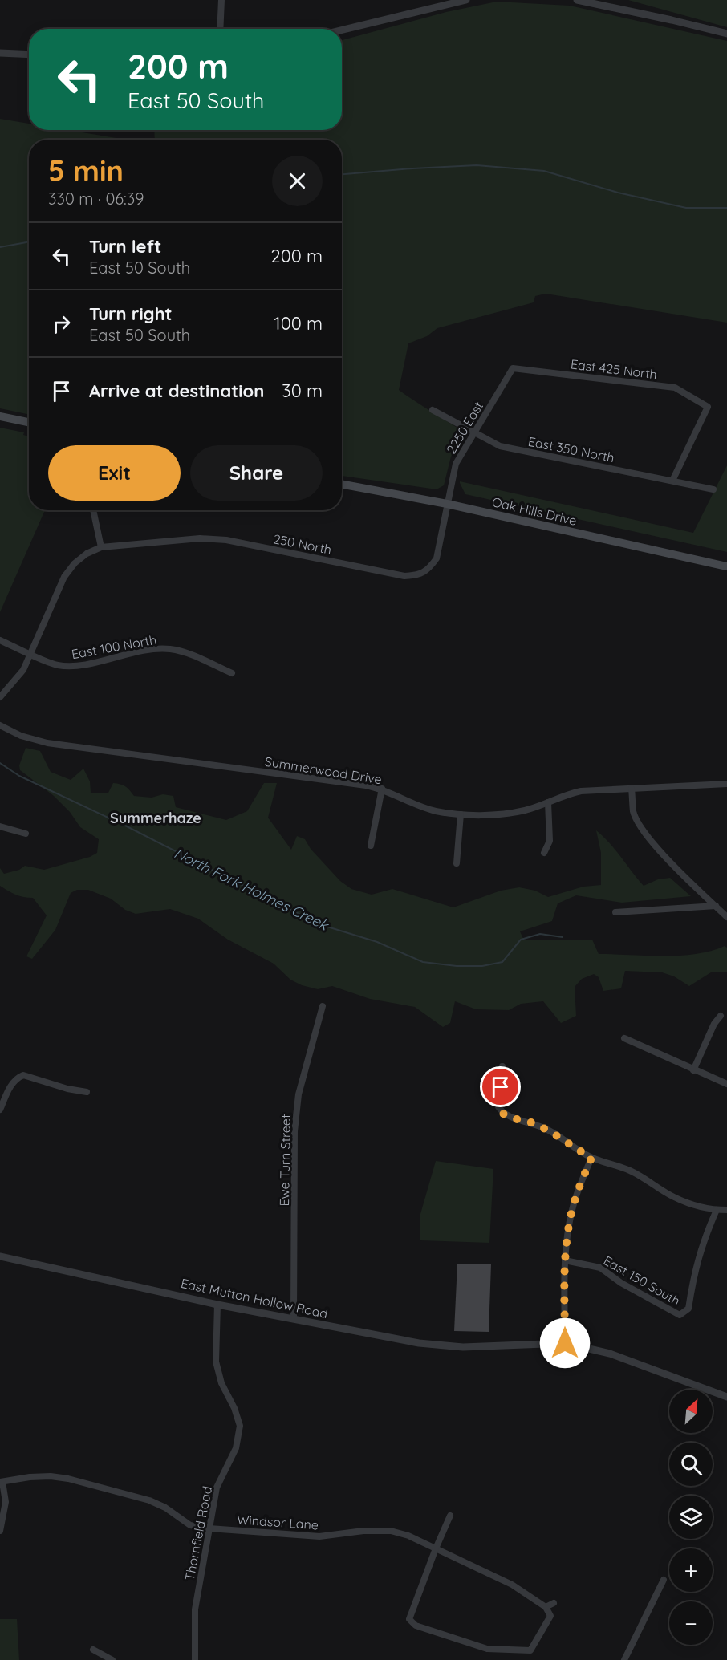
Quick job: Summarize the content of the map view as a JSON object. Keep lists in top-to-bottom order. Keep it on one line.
{"streets":{"main road":["Oak Hills Drive"],"street":["East 425 North","2250 East","East 350 North","250 North","East 100 North","Summerwood Drive","Ewe Turn Street","East 150 South","East Mutton Hollow Road","Windsor Lane","Thornfield Road"]},"crossings":[["East 425 North","2250 East"],["East 425 North","East 350 North"],["2250 East","East 350 North"],["2250 East","Oak Hills Drive"],["2250 East","250 North"],["Oak Hills Drive","250 North"],["Ewe Turn Street","East Mutton Hollow Road"],["East Mutton Hollow Road","Thornfield Road"],["Windsor Lane","Thornfield Road"]],"districts":["Summerhaze"],"water":["North Fork Holmes Creek"],"north":"top right","page":{"turn":["200 m","East 50 South"],"heading":["5 min","330 m · 06:39"],"list":[{"name":"Turn left","note":"East 50 South","value":"200 m"},{"name":"Turn right","note":"East 50 South","value":"100 m"},{"name":"Arrive at destination","value":"30 m"}],"buttons":["Exit","Share"],"map_buttons":["+","−"]}}
